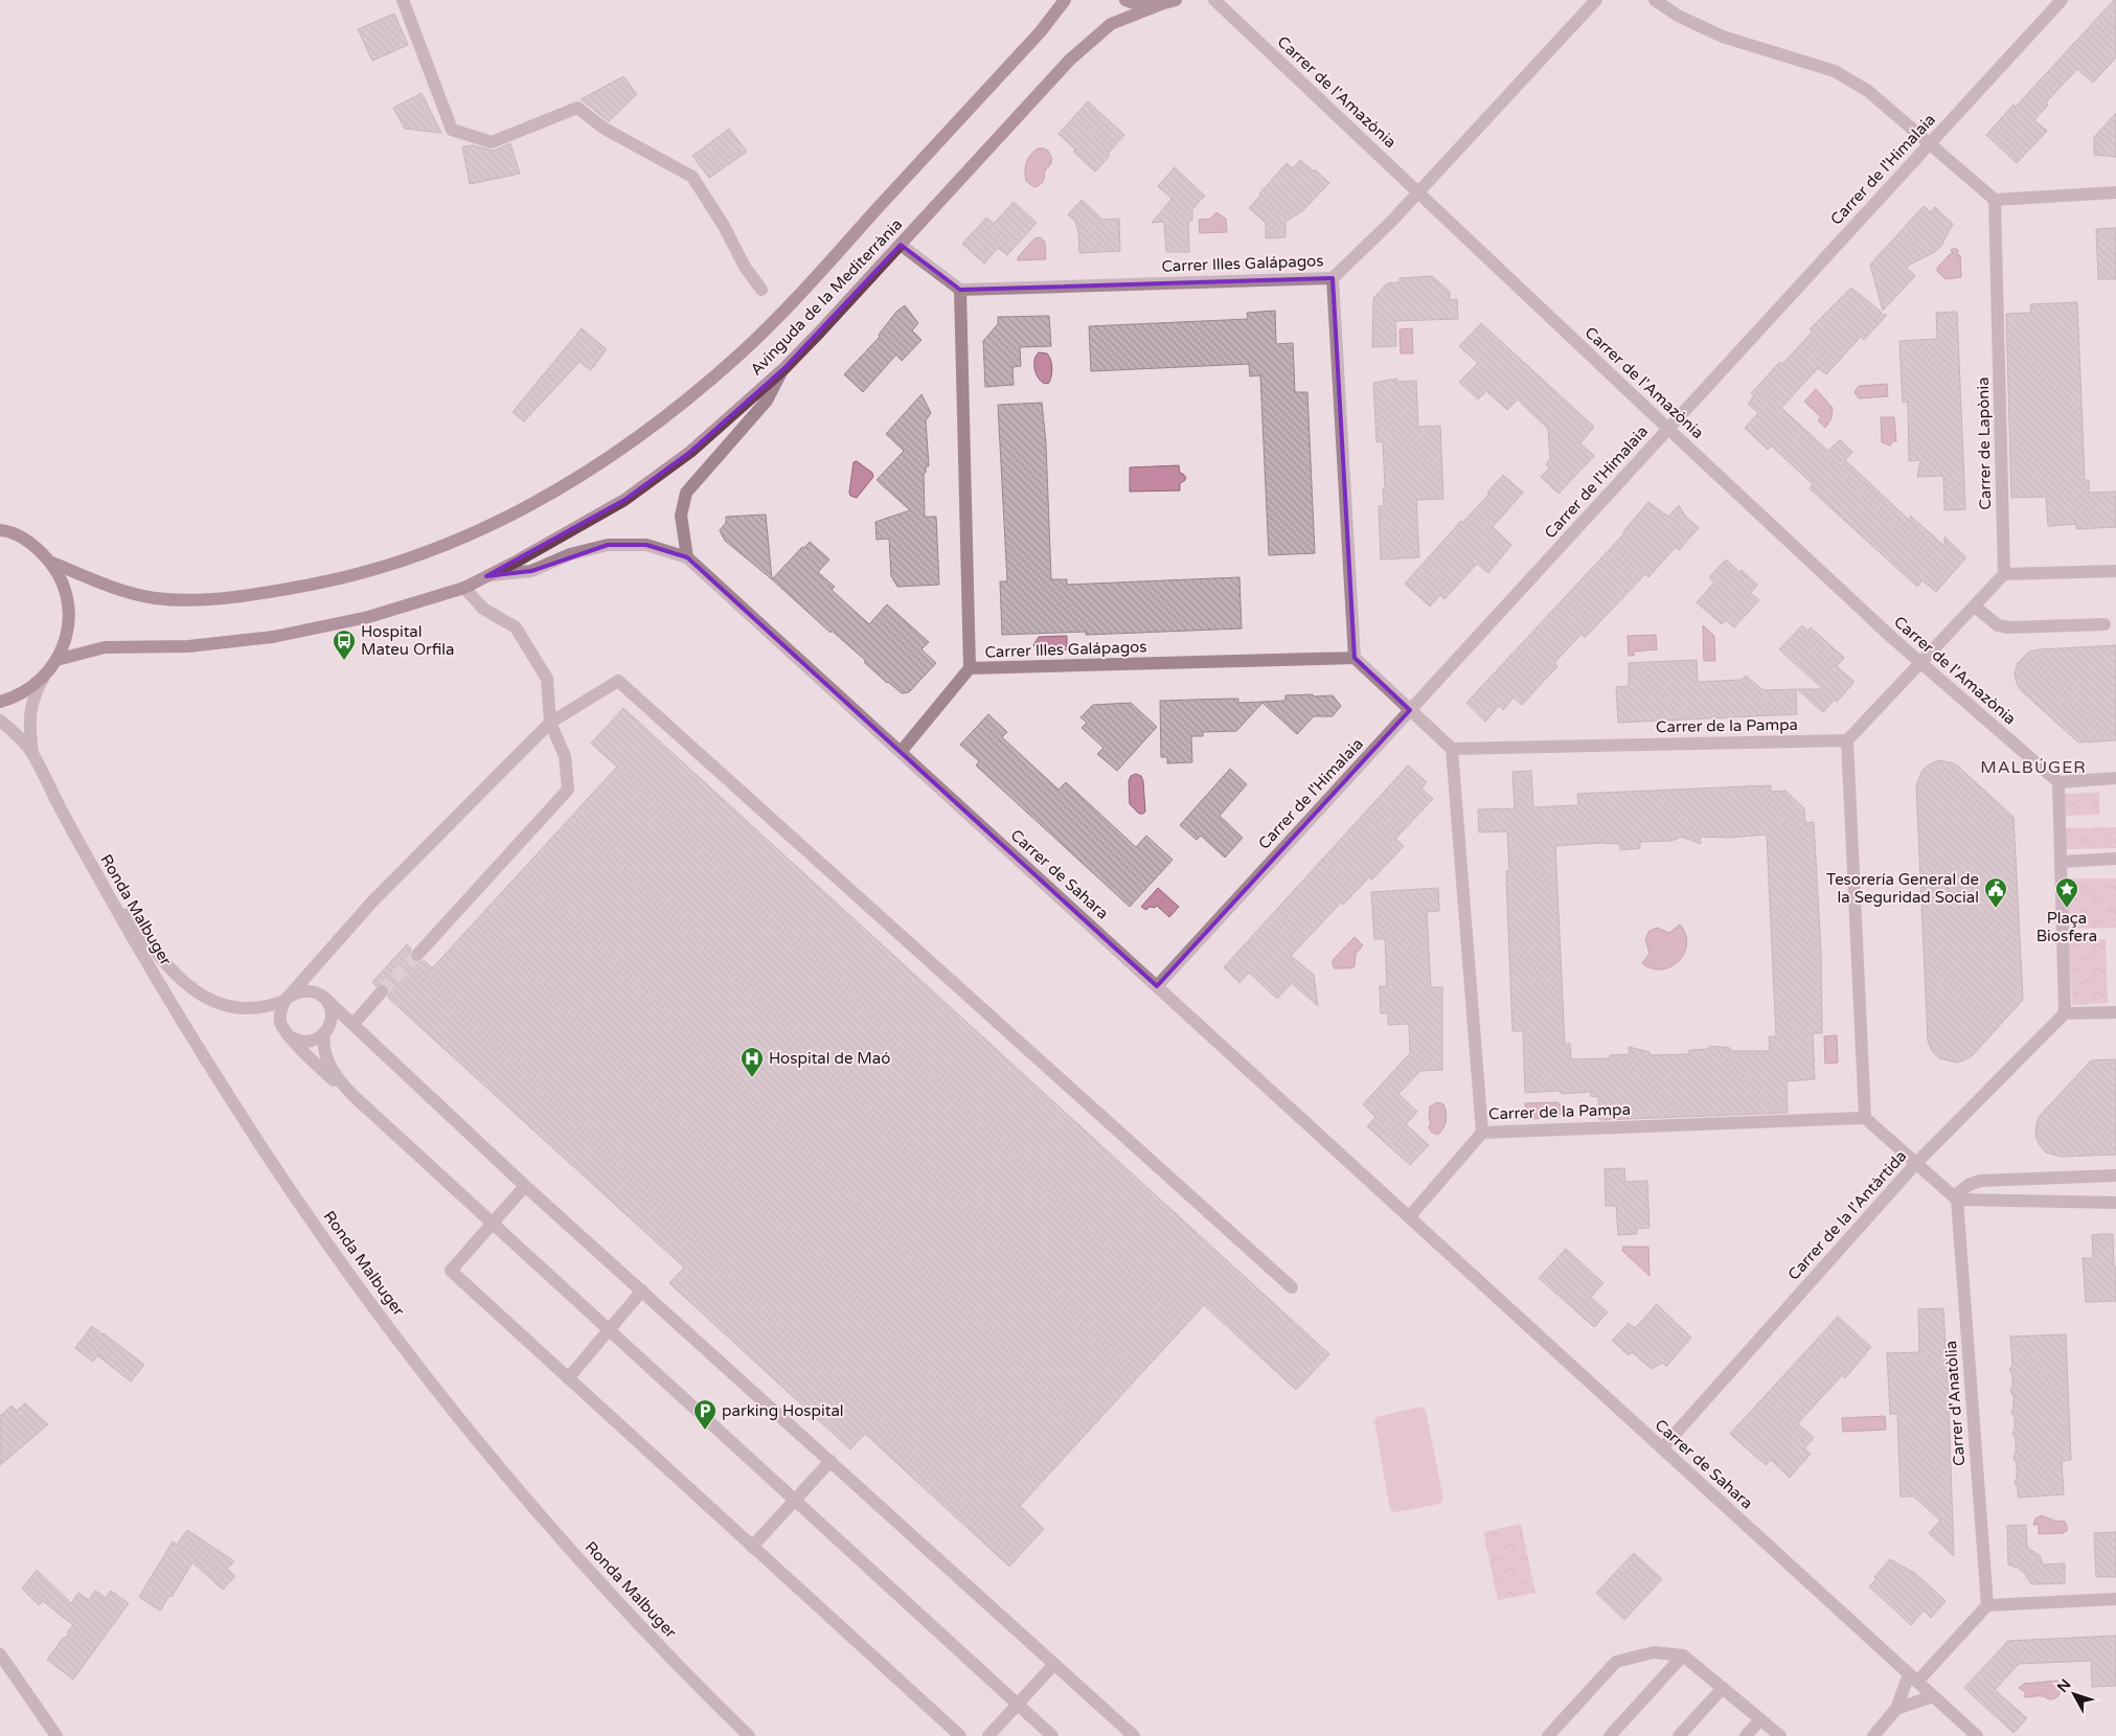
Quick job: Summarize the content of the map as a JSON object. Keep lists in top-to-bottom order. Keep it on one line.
{"streets":{"main road":["Avinguda de la Mediterrània"],"street":["Carrer de l'Amazònia","Carrer de l'Himalaia","Carrer Illes Galápagos","Carrer de Lapònia","Carrer de la Pampa","Carrer de Sahara","Ronda Malbuger","Carrer de la l'Antàrtida","Carrer d'Anatòlia"]},"crossings":[["Carrer de l'Amazònia","Carrer de l'Himalaia"],["Carrer de l'Himalaia","Carrer de Sahara"],["Avinguda de la Mediterrània","Carrer de Sahara"],["Carrer de Sahara","Carrer de la l'Antàrtida"]],"districts":["MALBÚGER"],"places":{"bus stop":["Hospital Mateu Orfila"],"public building":["Tesorería General de la Seguridad Social"],"place":["Plaça Biosfera"],"hospital":["Hospital de Maó"],"parking":["parking Hospital"]},"north":"top left"}
